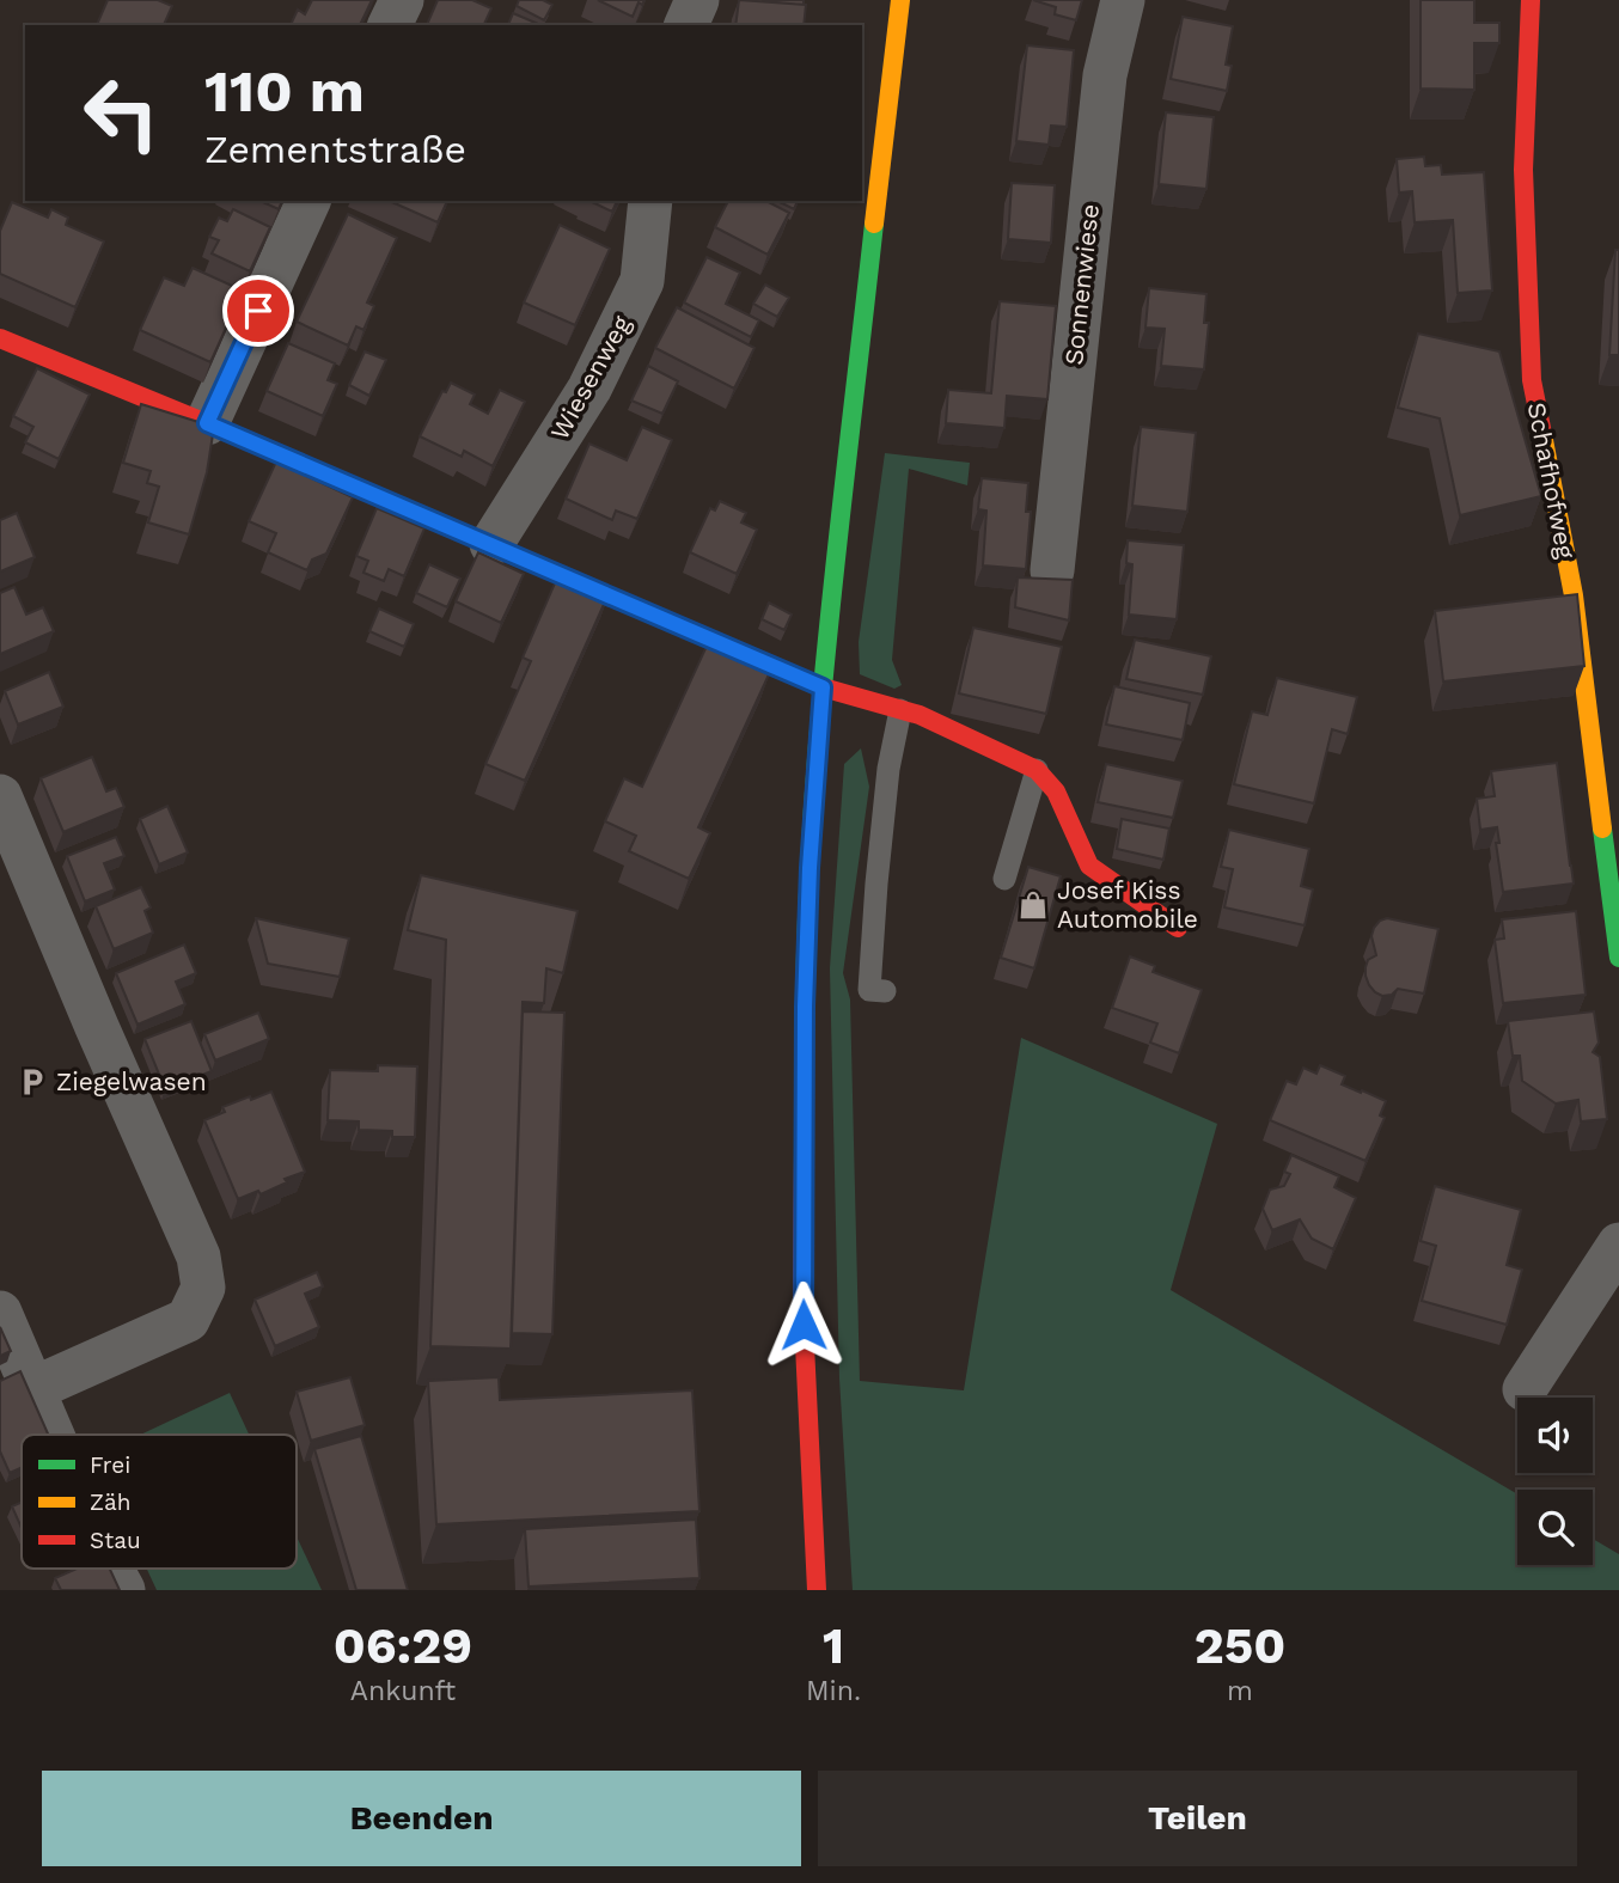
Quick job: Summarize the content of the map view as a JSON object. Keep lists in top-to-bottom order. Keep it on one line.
{"streets":{"street":["Sonnenwiese","Wiesenweg","Schafhofweg"]},"places":{"shop":["Josef Kiss Automobile"],"parking":["Ziegelwasen"]},"legend":["Frei","Zäh","Stau"],"page":{"turn":["110 m","Zementstraße"],"eta":["06:29","Ankunft","1","Min.","250","m"],"buttons":["Beenden","Teilen"]}}
